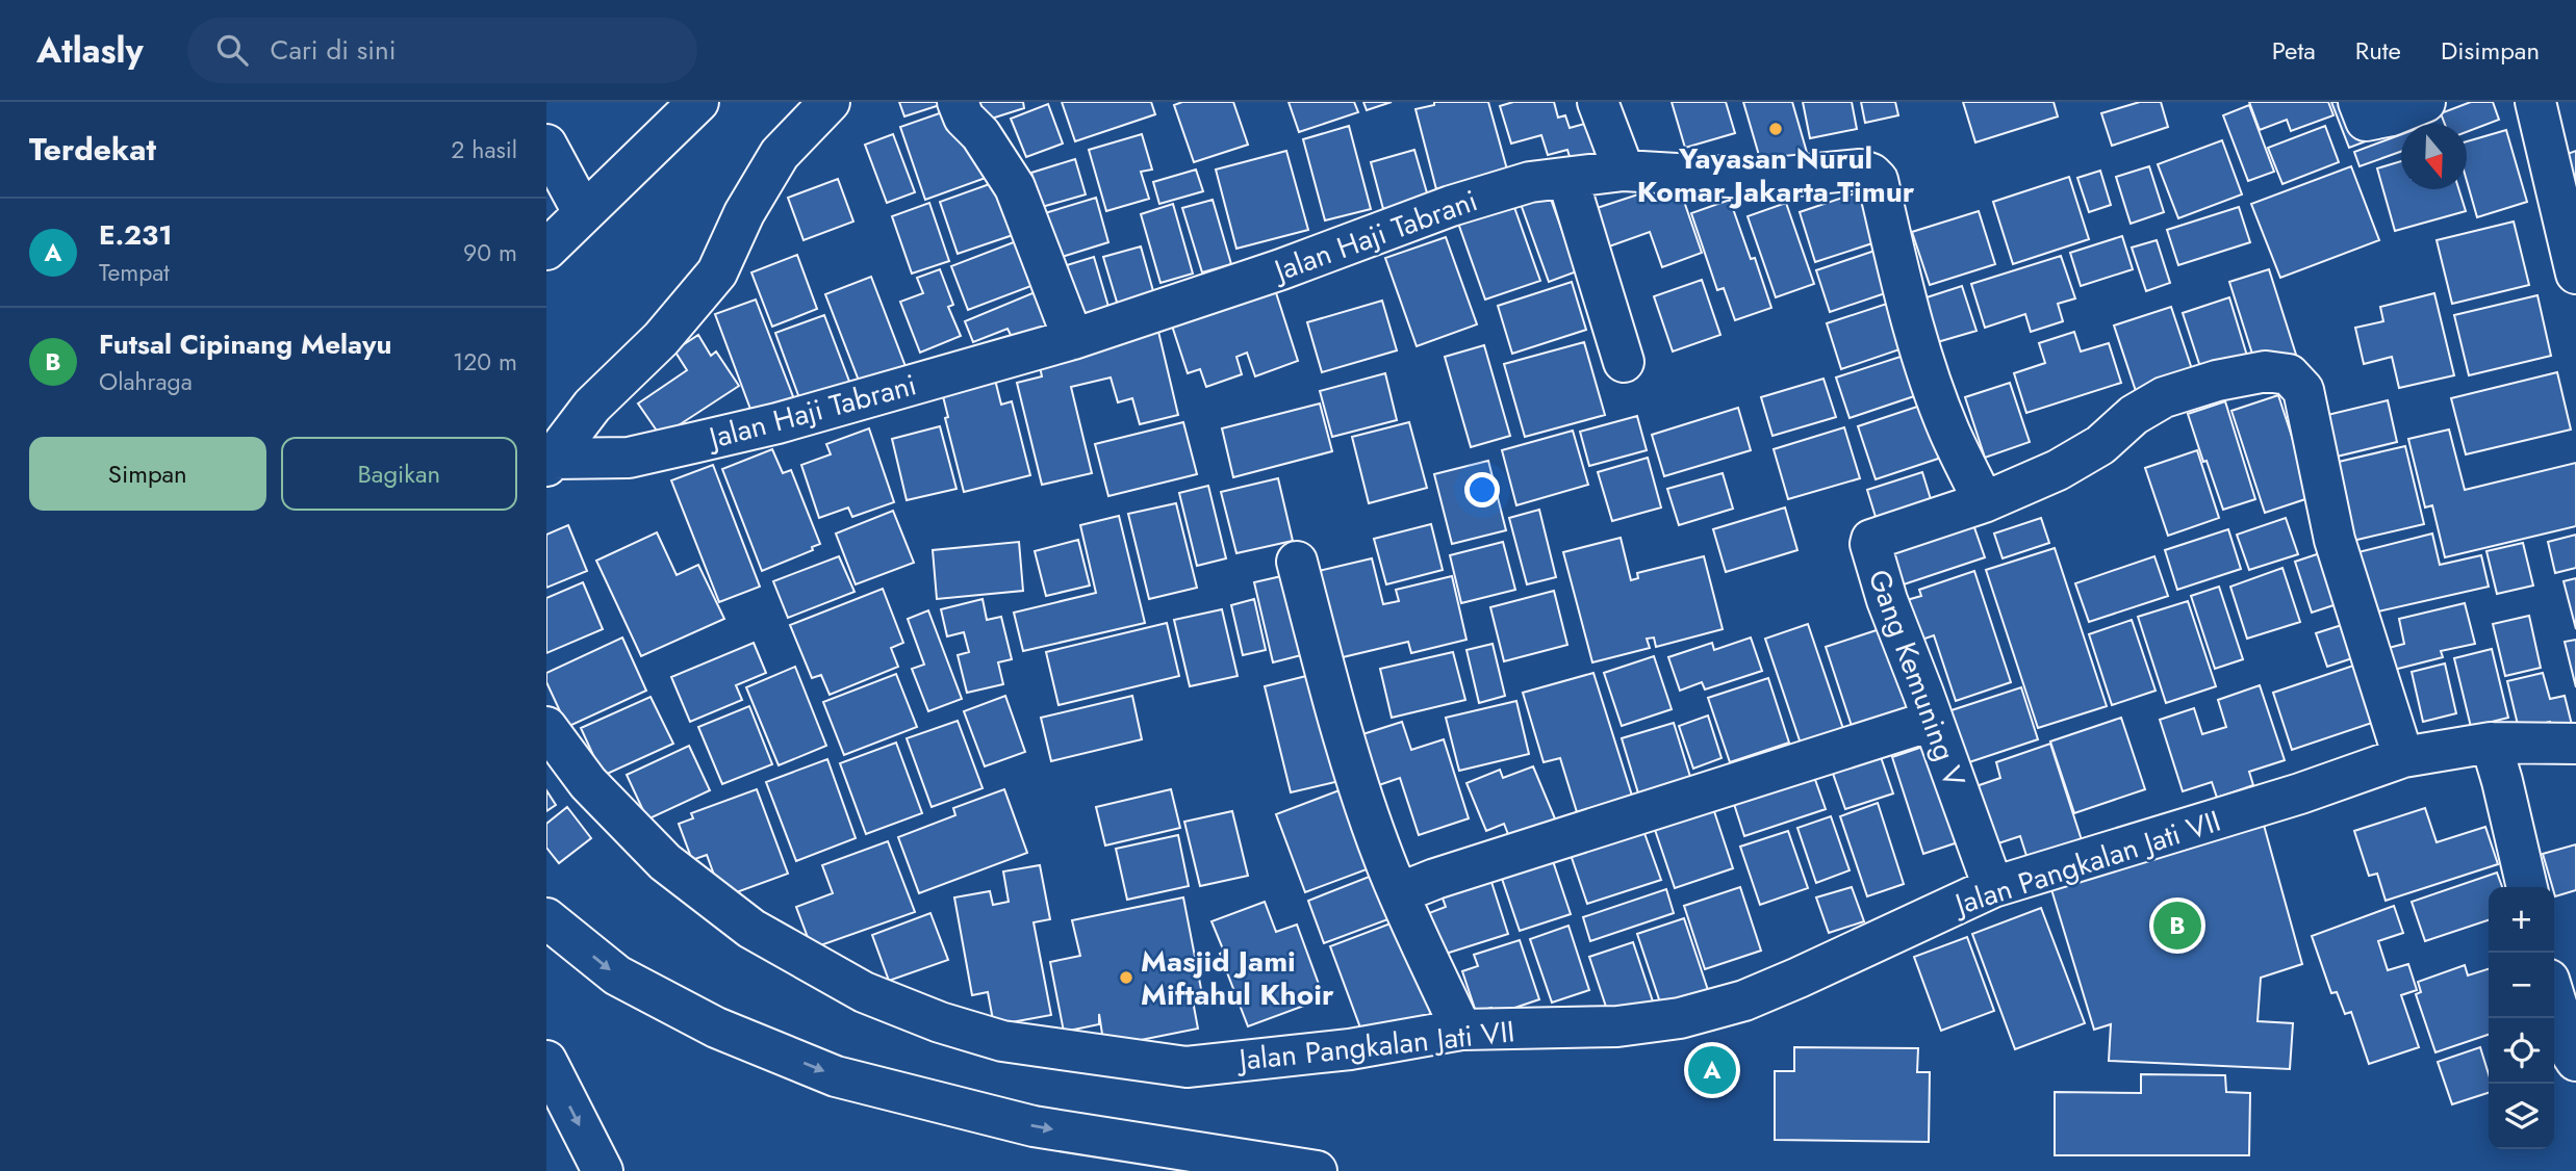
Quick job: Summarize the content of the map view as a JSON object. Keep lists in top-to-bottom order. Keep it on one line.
{"streets":{"main road":["Jalan Haji Tabrani","Gang Kemuning V","Jalan Pangkalan Jati VII"]},"crossings":[["Jalan Haji Tabrani","Gang Kemuning V"],["Gang Kemuning V","Jalan Pangkalan Jati VII"]],"places":["Yayasan Nurul Komar Jakarta Timur","Masjid Jami Miftahul Khoir"],"north":"bottom","page":{"header":"Atlasly","search":"Cari di sini","nav":["Peta","Rute","Disimpan"],"heading":["Terdekat","2 hasil"],"list":[{"mark":"A","name":"E.231","note":"Tempat","value":"90 m"},{"mark":"B","name":"Futsal Cipinang Melayu","note":"Olahraga","value":"120 m"}],"buttons":["Simpan","Bagikan"],"map_buttons":["+","−"],"pins":["B","A"]}}
